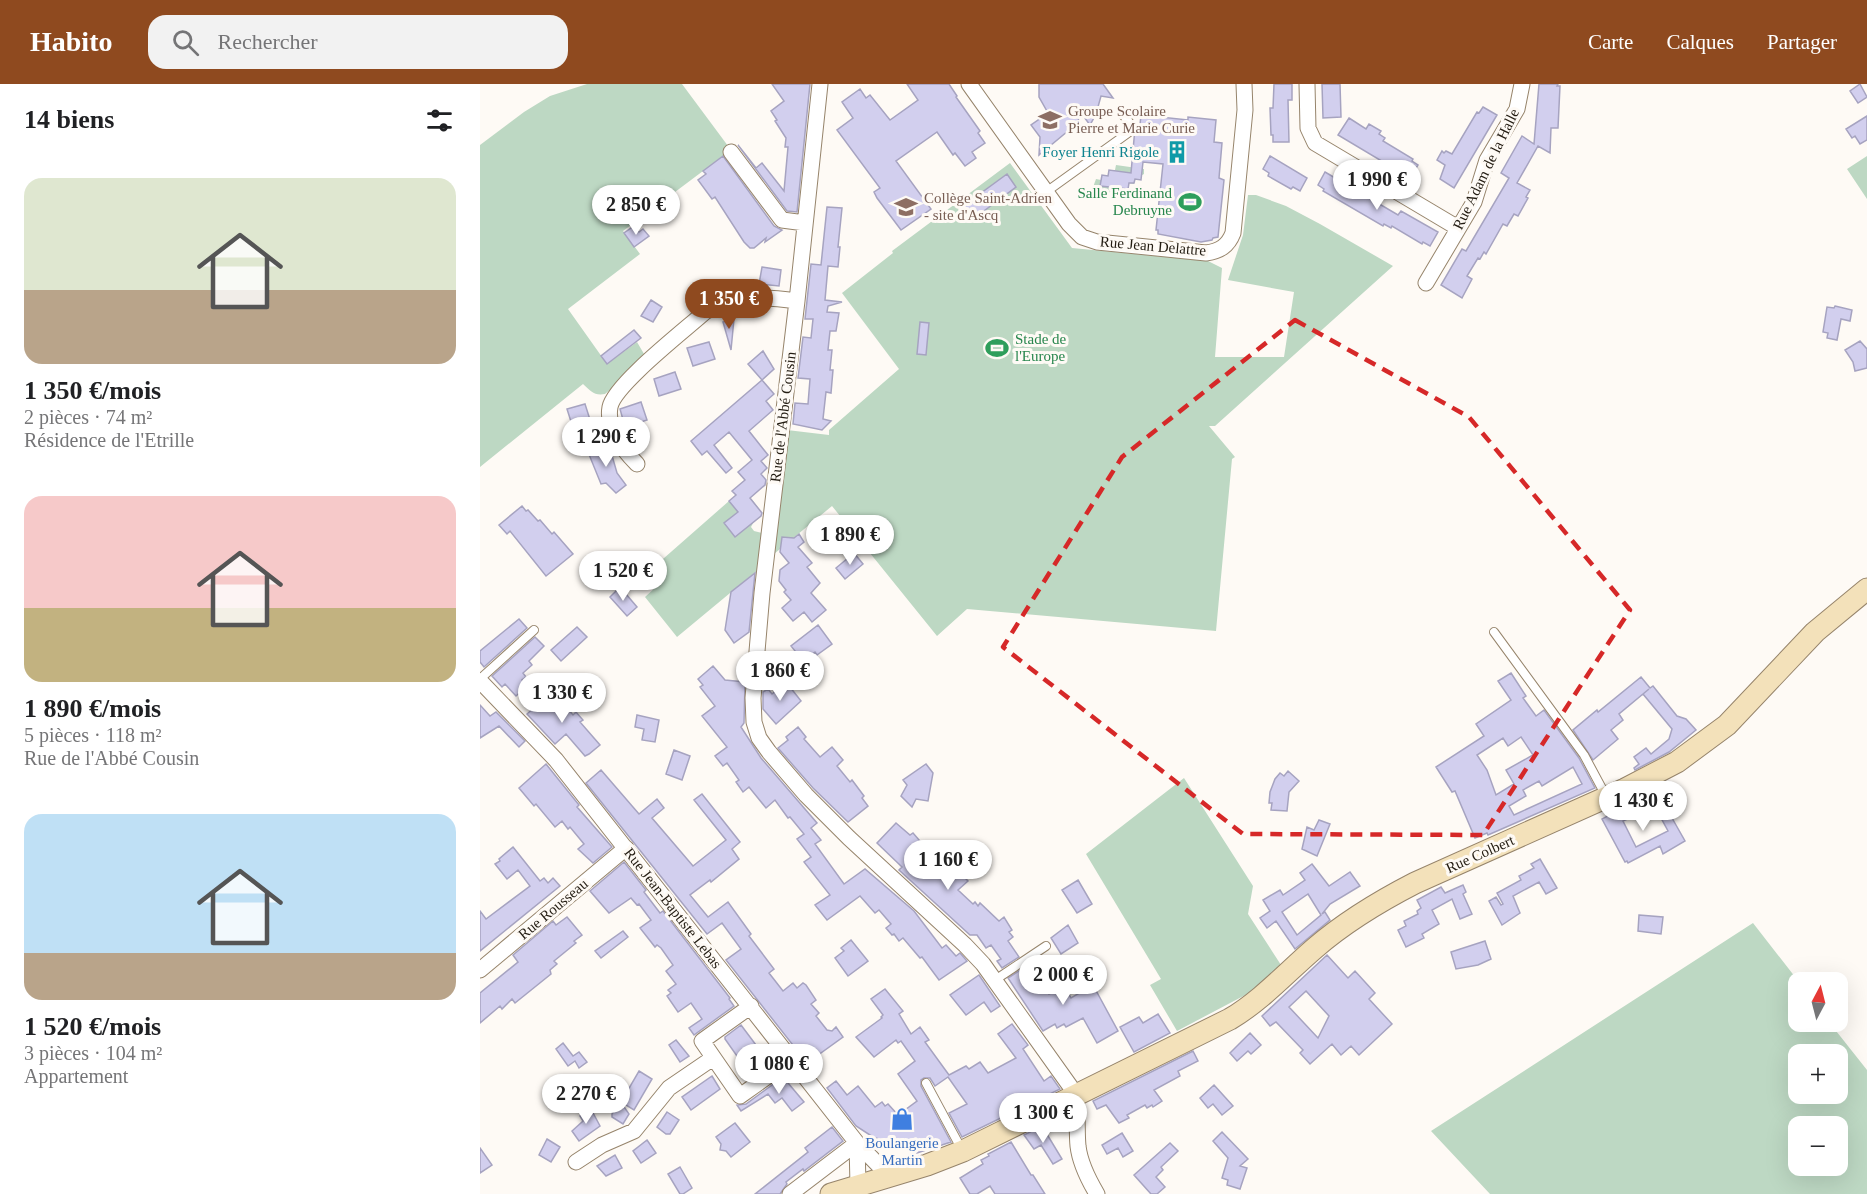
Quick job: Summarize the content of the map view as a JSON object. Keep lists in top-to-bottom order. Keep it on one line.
{"streets":{"main road":["Rue Colbert"],"street":["Rue Adam de la Halle","Rue Jean Delattre","Rue de l'Abbé Cousin","Rue Jean-Baptiste Lebas","Rue Rousseau"]},"crossings":[["Rue de l'Abbé Cousin","Rue Colbert"],["Rue Colbert","Rue Jean-Baptiste Lebas"],["Rue Jean-Baptiste Lebas","Rue Rousseau"]],"places":{"school or university":["Groupe Scolaire Pierre et Marie Curie","Collège Saint-Adrien - site d'Ascq"],"building":["Foyer Henri Rigole"],"sports":["Salle Ferdinand Debruyne","Stade de l'Europe"],"shop":["Boulangerie Martin"]},"north":"top","page":{"header":"Habito","search":"Rechercher","nav":["Carte","Calques","Partager"],"heading":"14 biens","list":[{"name":"1 350 €/mois","note":"2 pièces · 74 m² · Résidence de l'Etrille"},{"name":"1 890 €/mois","note":"5 pièces · 118 m² · Rue de l'Abbé Cousin"},{"name":"1 520 €/mois","note":"3 pièces · 104 m² · Appartement"}],"price":["1 990 €","2 850 €","1 350 €","1 290 €","1 890 €","1 520 €","1 860 €","1 330 €","1 430 €","1 160 €","2 000 €","1 080 €","2 270 €","1 300 €"],"map_buttons":["+","−"]}}
